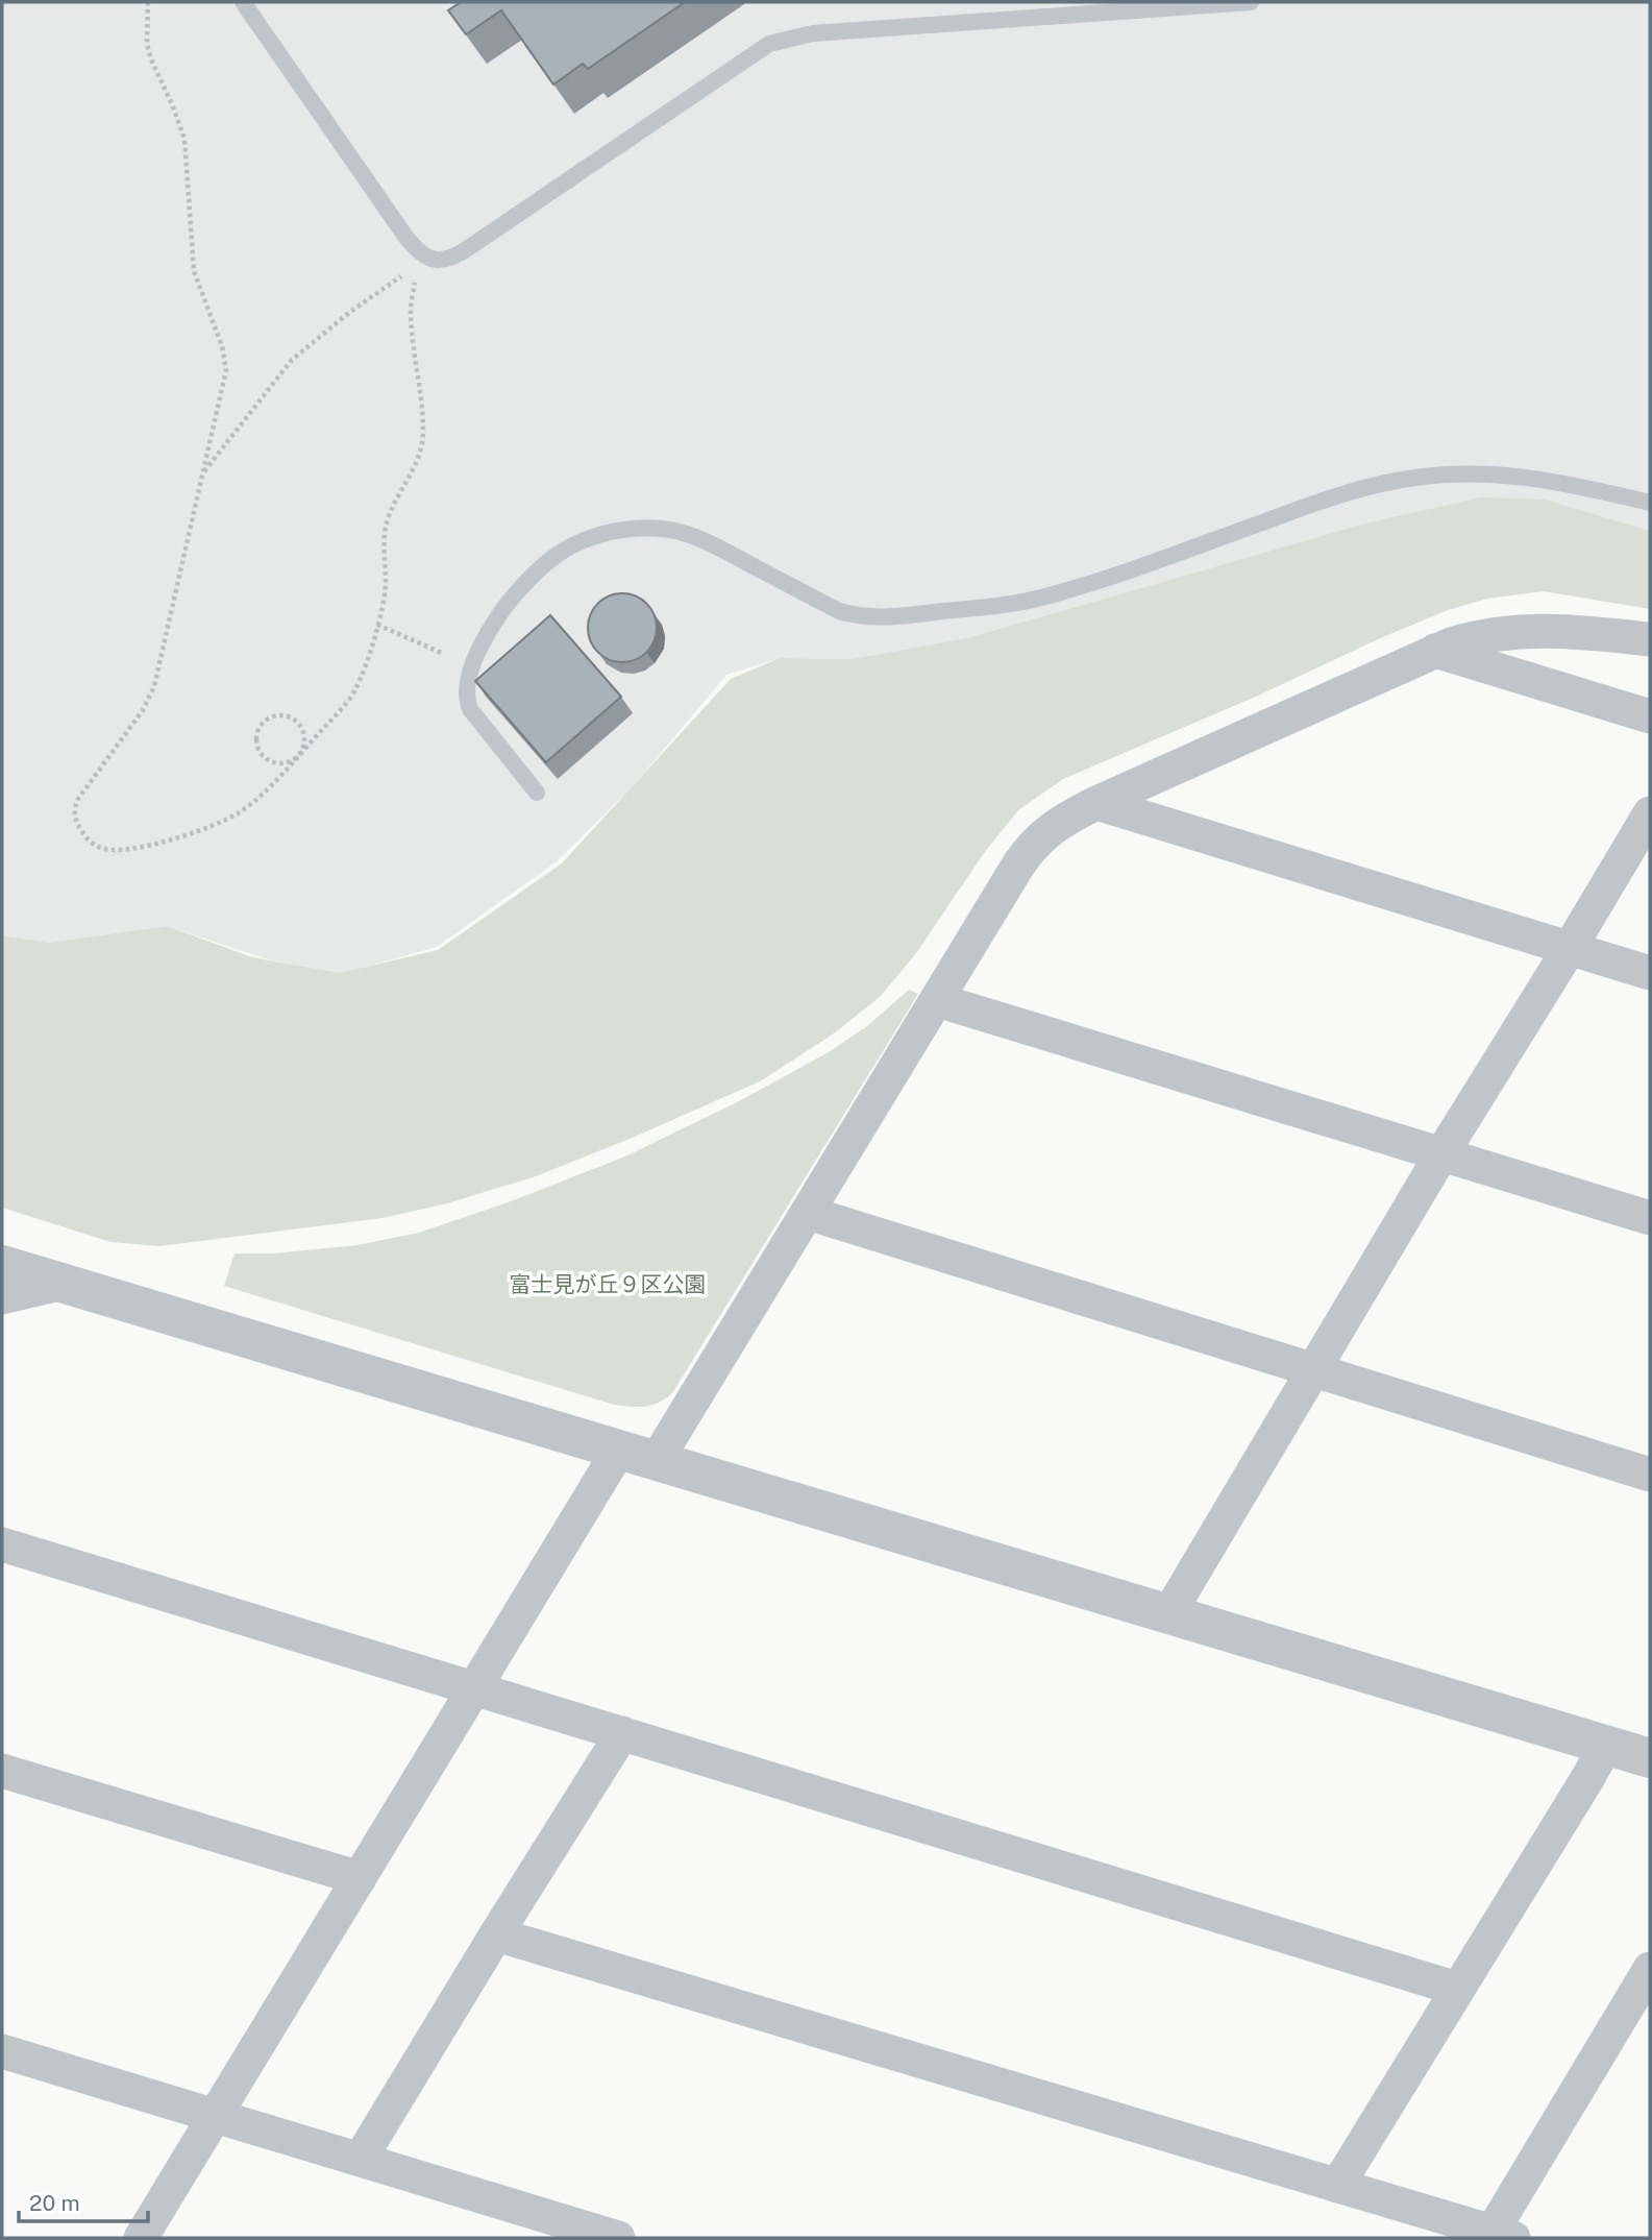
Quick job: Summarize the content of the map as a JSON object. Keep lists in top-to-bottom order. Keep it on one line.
{"parks":["富士見が丘９区公園"],"scale_bar":"20 m"}
